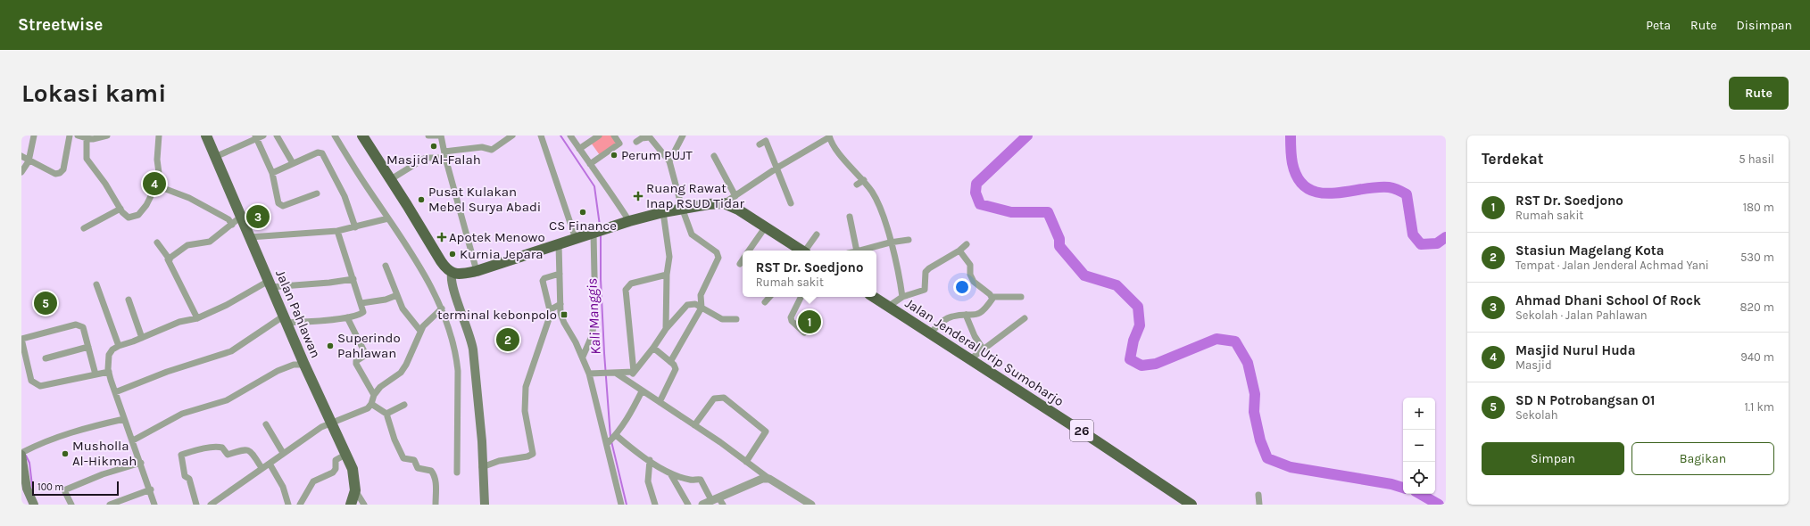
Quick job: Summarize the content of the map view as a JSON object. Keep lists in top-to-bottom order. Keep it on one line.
{"streets":{"highway":["Jalan Jenderal Urip Sumoharjo","26"],"main road":["Jalan Pahlawan"]},"water":["Kali Manggis"],"places":{"other":["Masjid Al-Falah","Perum PUJT","Pusat Kulakan Mebel Surya Abadi","CS Finance","Kurnia Jepara","Superindo Pahlawan","Musholla Al-Hikmah"],"health":["Ruang Rawat Inap RSUD Tidar","Apotek Menowo"],"transit":["terminal kebonpolo"]},"scale_bar":"100 m","page":{"header":"Streetwise","nav":["Peta","Rute","Disimpan"],"buttons":["Rute",["Simpan","Bagikan"]],"title":"Lokasi kami","heading":["Terdekat","5 hasil"],"pins":["4","3","5","1","2"],"list":[{"mark":"1","name":"RST Dr. Soedjono","note":"Rumah sakit","value":"180 m"},{"mark":"2","name":"Stasiun Magelang Kota","note":"Tempat · Jalan Jenderal Achmad Yani","value":"530 m"},{"mark":"3","name":"Ahmad Dhani School Of Rock","note":"Sekolah · Jalan Pahlawan","value":"820 m"},{"mark":"4","name":"Masjid Nurul Huda","note":"Masjid","value":"940 m"},{"mark":"5","name":"SD N Potrobangsan 01","note":"Sekolah","value":"1.1 km"}],"popup":["RST Dr. Soedjono","Rumah sakit"],"map_buttons":["+","−"],"scale":"100 m"}}
